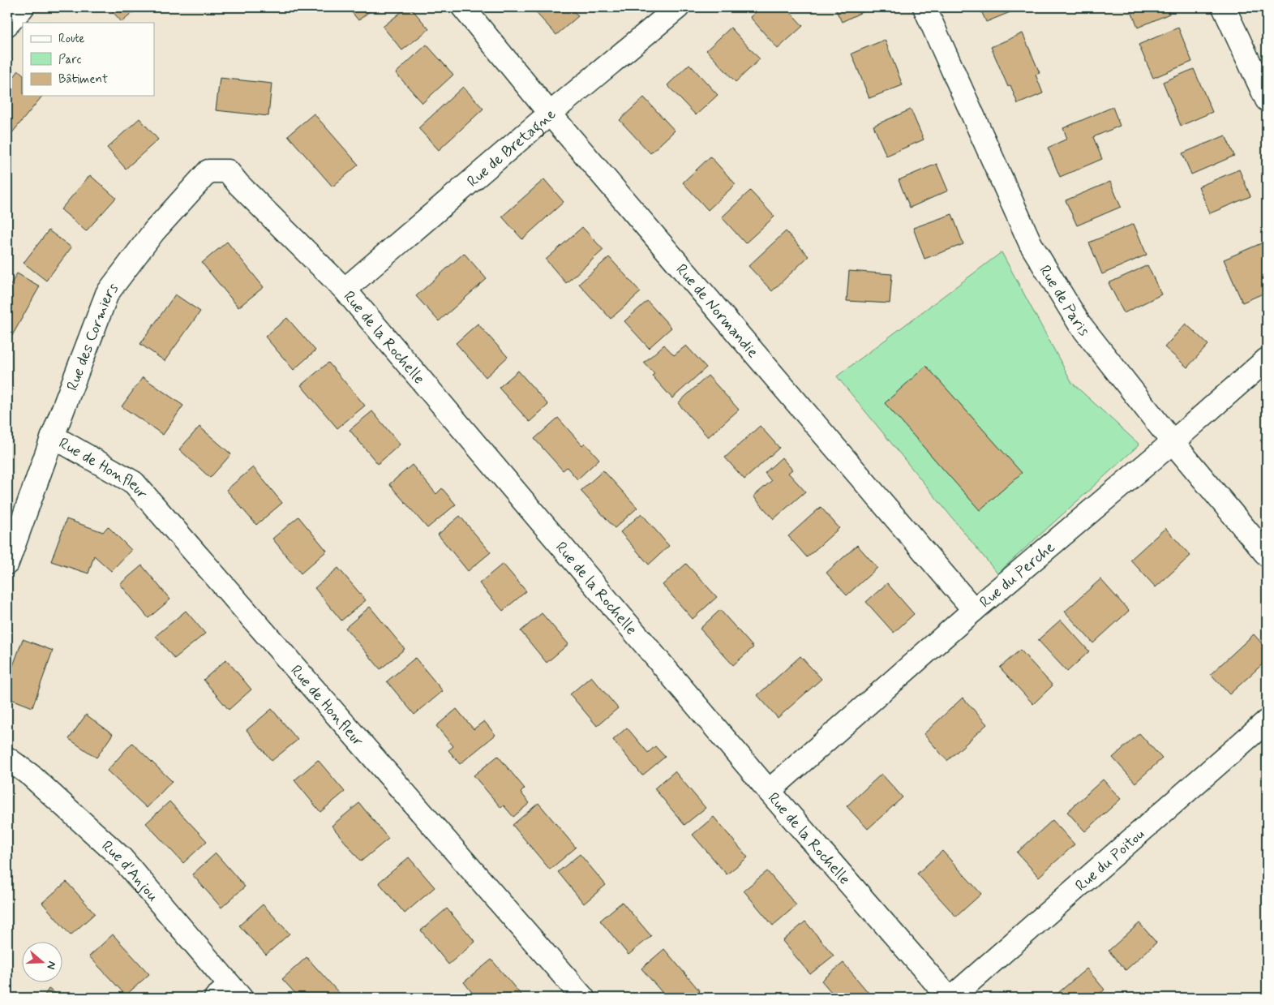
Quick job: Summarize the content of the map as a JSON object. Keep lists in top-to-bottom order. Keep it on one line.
{"streets":{"street":["Rue de Bretagne","Rue de Paris","Rue de Normandie","Rue de la Rochelle","Rue des Cormiers","Rue de Honfleur","Rue du Perche","Rue du Poitou","Rue d'Anjou"]},"crossings":[["Rue de Bretagne","Rue de Normandie"],["Rue de Bretagne","Rue de la Rochelle"],["Rue de Paris","Rue du Perche"],["Rue de Normandie","Rue du Perche"],["Rue de la Rochelle","Rue des Cormiers"],["Rue de la Rochelle","Rue du Perche"],["Rue de la Rochelle","Rue du Poitou"],["Rue des Cormiers","Rue de Honfleur"]],"legend":["Route","Parc","Bâtiment"],"north":"right"}
